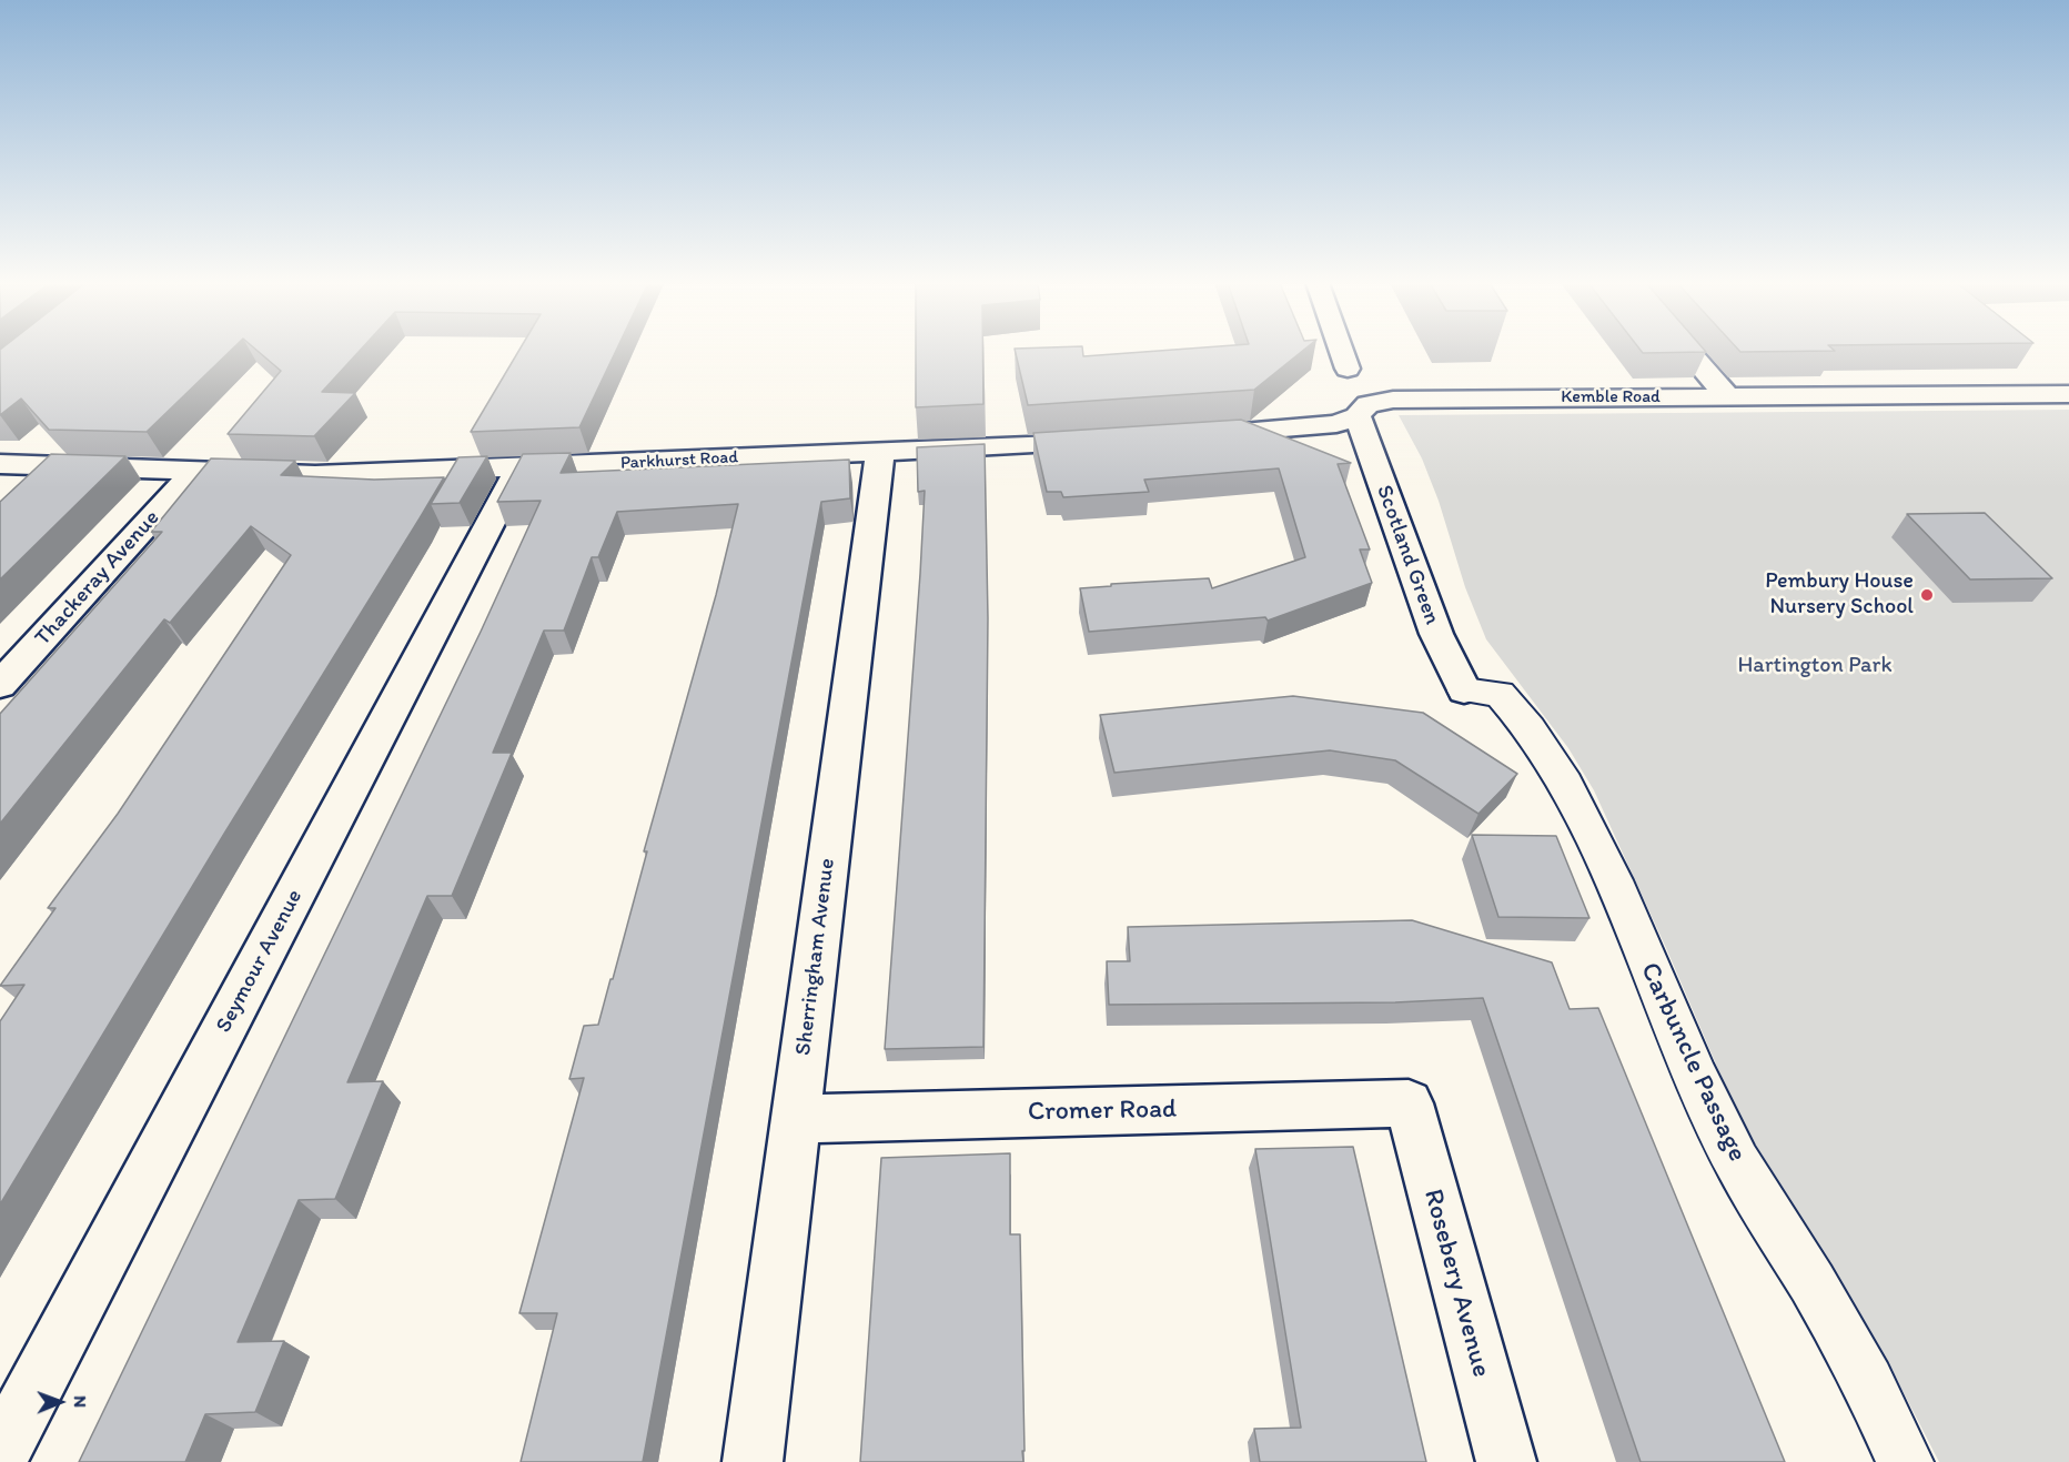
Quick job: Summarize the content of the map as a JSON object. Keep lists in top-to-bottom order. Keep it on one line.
{"streets":{"street":["Kemble Road","Parkhurst Road","Scotland Green","Thackeray Avenue","Sherringham Avenue","Seymour Avenue","Carbuncle Passage","Cromer Road","Rosebery Avenue"]},"crossings":[["Kemble Road","Scotland Green"],["Parkhurst Road","Thackeray Avenue"],["Parkhurst Road","Sherringham Avenue"],["Parkhurst Road","Seymour Avenue"],["Scotland Green","Carbuncle Passage"],["Sherringham Avenue","Cromer Road"],["Cromer Road","Rosebery Avenue"]],"parks":["Hartington Park"],"places":["Pembury House Nursery School"],"north":"right"}
